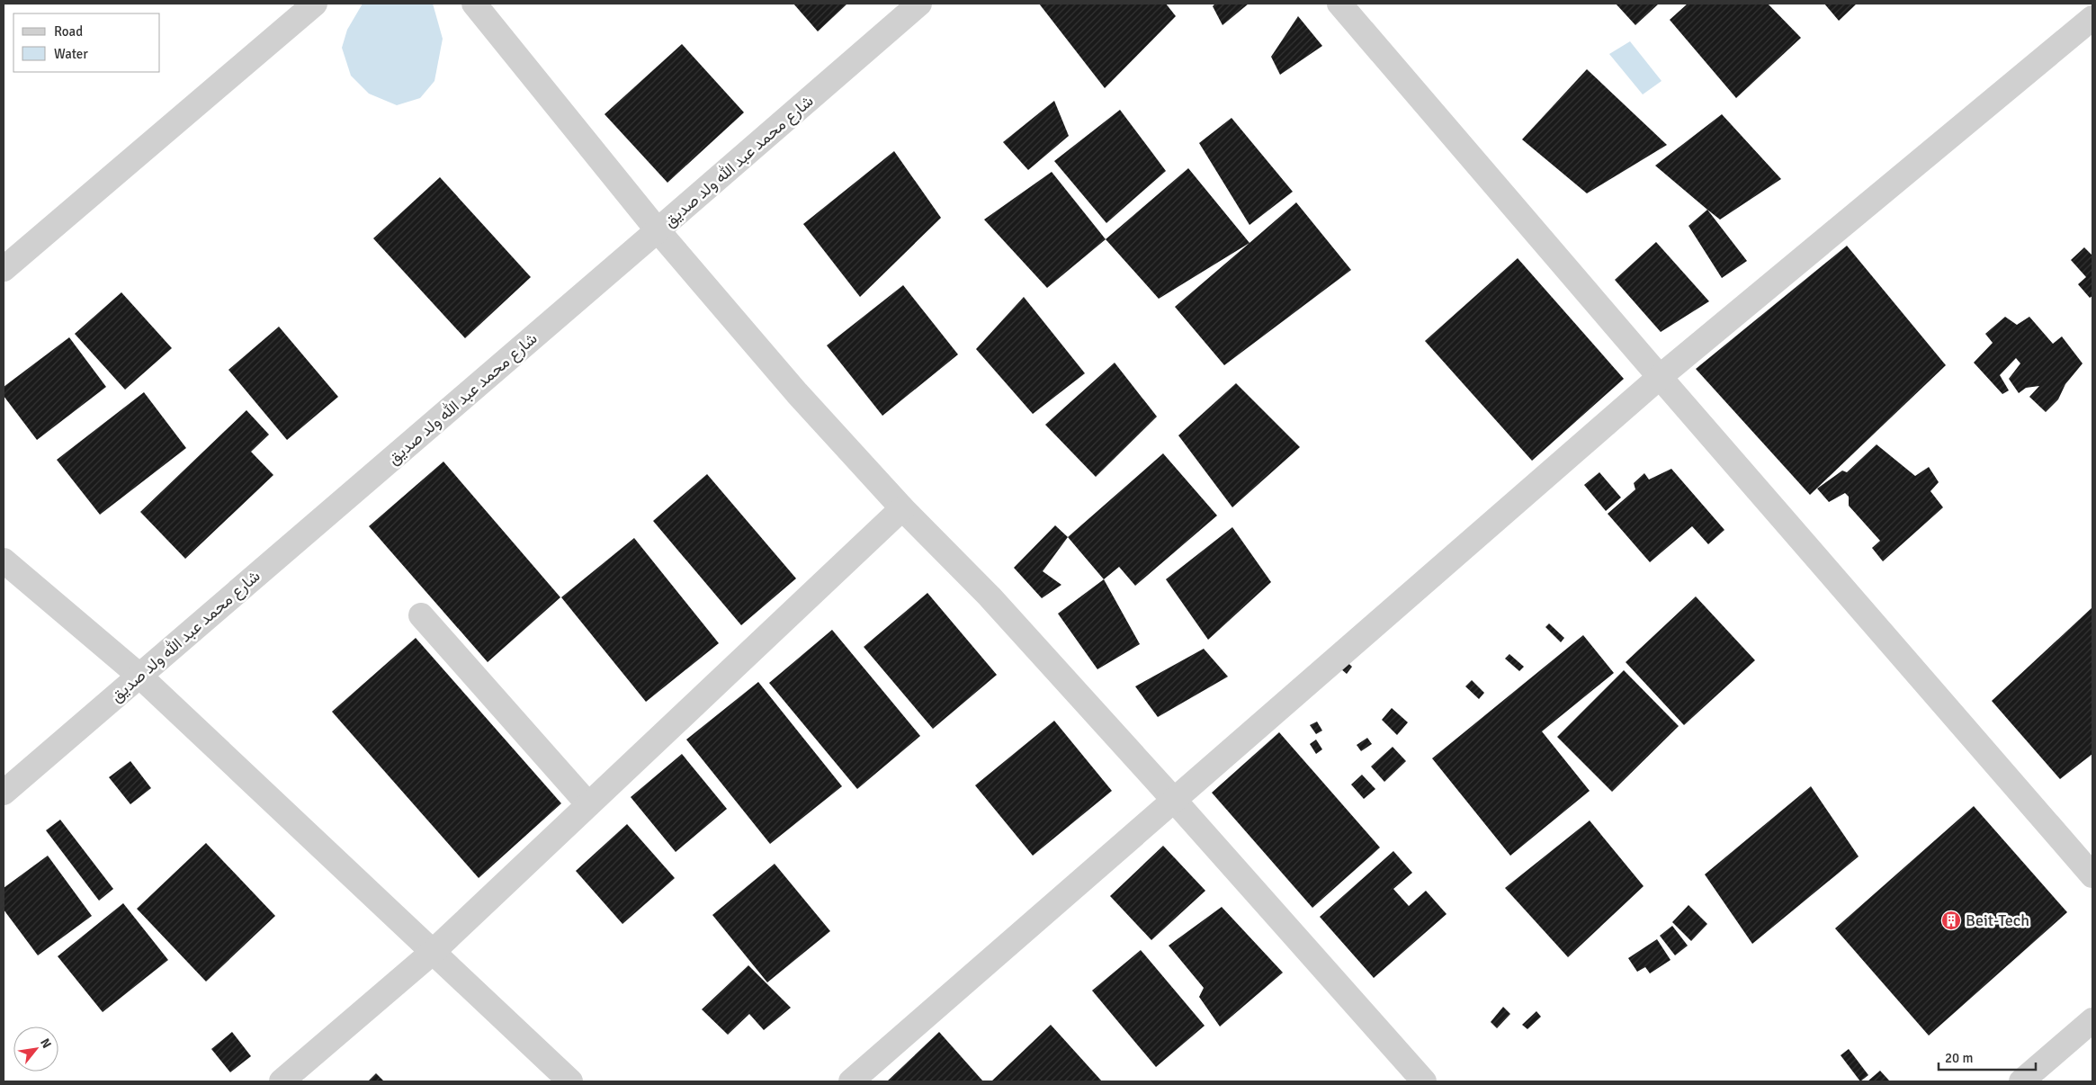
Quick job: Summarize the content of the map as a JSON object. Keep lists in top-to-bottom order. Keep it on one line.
{"streets":{"street":["شارع محمد عبد الله ولد صديق"]},"places":{"building":["Beit-Tech"]},"legend":["Road","Water"],"scale_bar":"20 m","north":"top right"}
